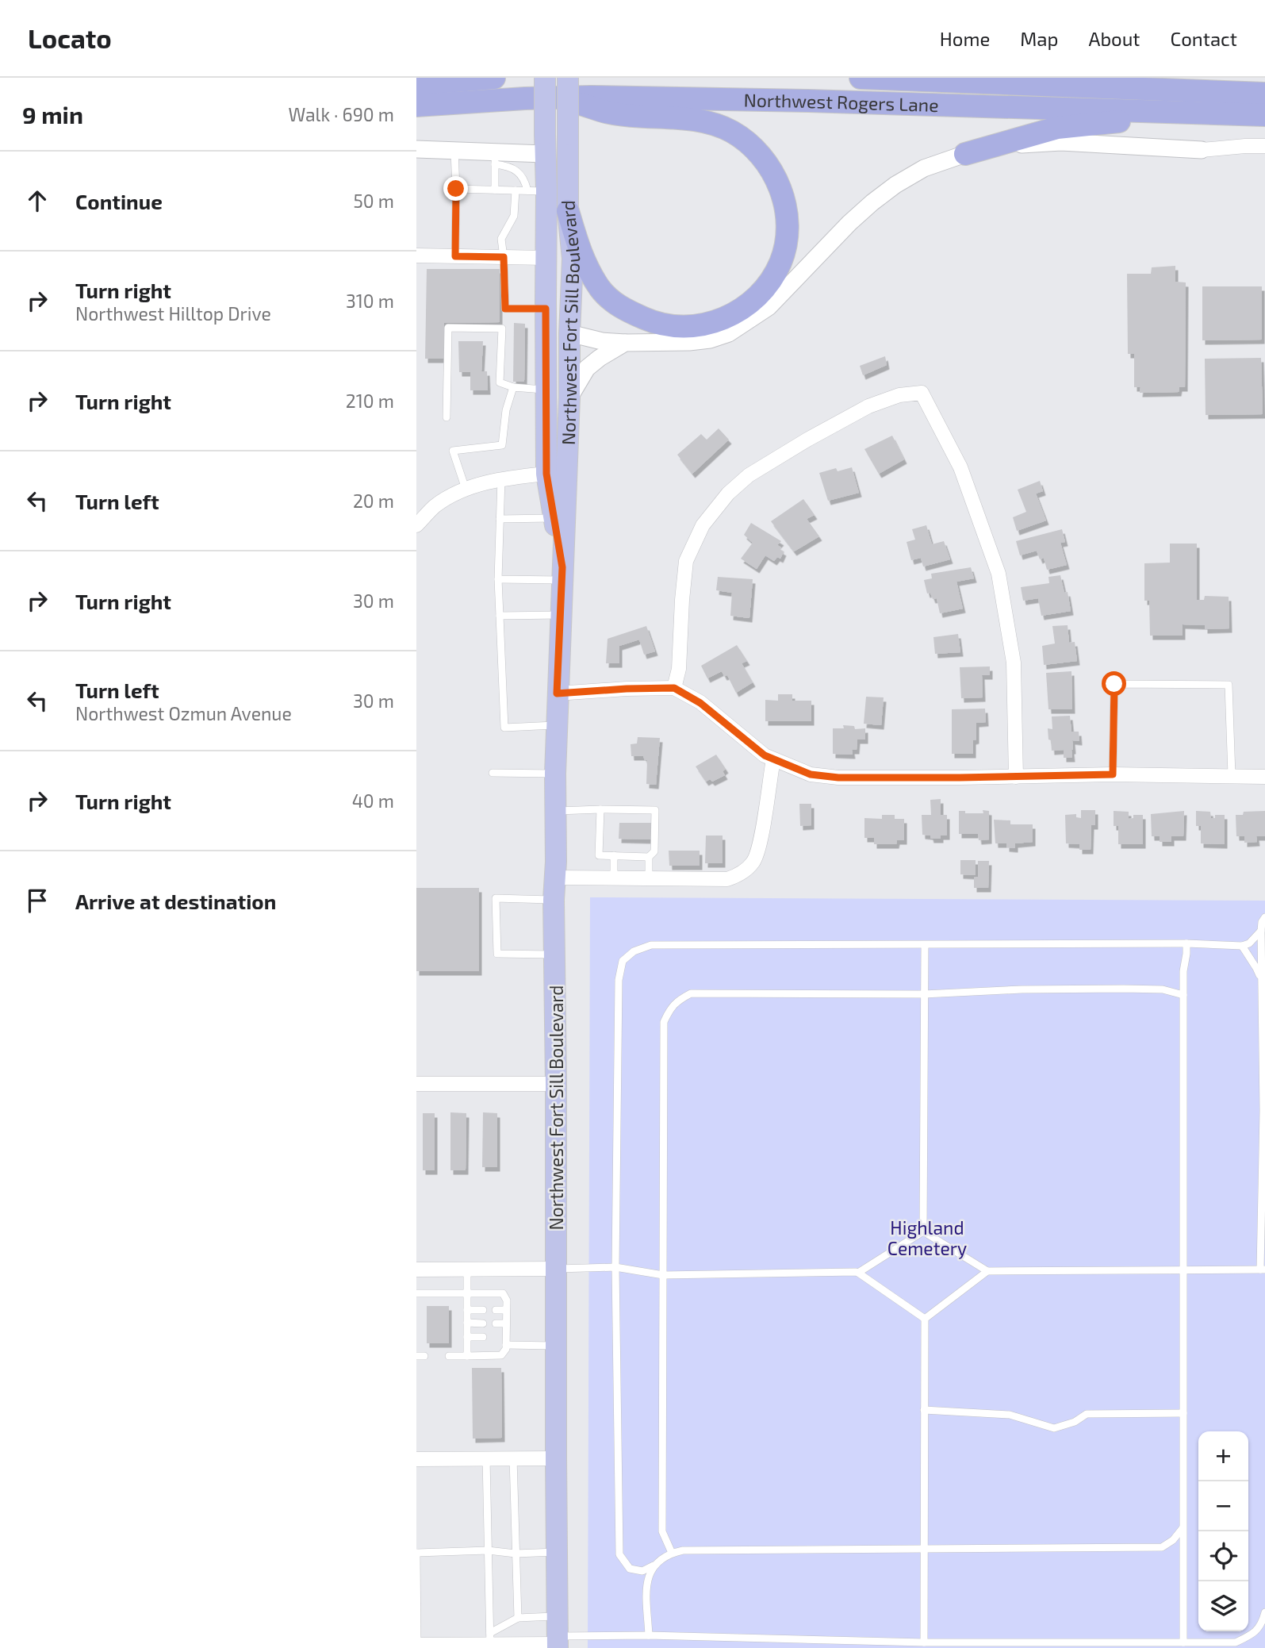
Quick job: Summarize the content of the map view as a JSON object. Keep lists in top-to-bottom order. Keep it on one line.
{"streets":{"highway":["Northwest Rogers Lane"],"main road":["Northwest Fort Sill Boulevard"]},"crossings":[["Northwest Rogers Lane","Northwest Fort Sill Boulevard"]],"parks":["Highland Cemetery"],"page":{"header":"Locato","nav":["Home","Map","About","Contact"],"heading":["9 min","Walk · 690 m"],"list":[["Continue","50 m"],["Turn right","Northwest Hilltop Drive","310 m"],["Turn right","210 m"],["Turn left","20 m"],["Turn right","30 m"],["Turn left","Northwest Ozmun Avenue","30 m"],["Turn right","40 m"],"Arrive at destination"],"map_buttons":["+","−"]}}
